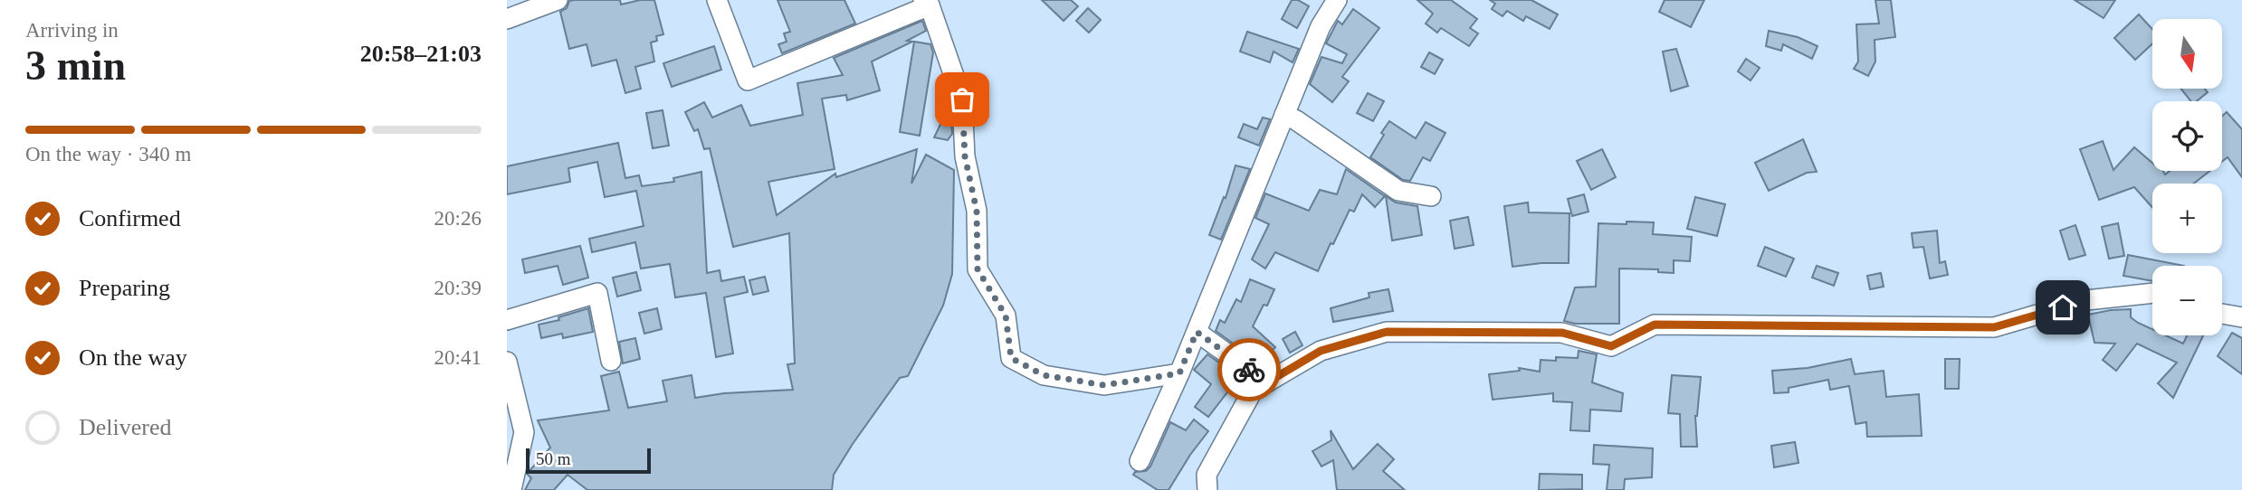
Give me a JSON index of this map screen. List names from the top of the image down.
{
  "scale_bar": "50 m",
  "north": "bottom",
  "page": {
    "heading": ["3 min", "Arriving in", "20:58–21:03"],
    "map_buttons": ["+", "−"],
    "bar": "On the way · 340 m",
    "list": [
      ["Confirmed", "20:26"],
      ["Preparing", "20:39"],
      ["On the way", "20:41"],
      "Delivered"
    ],
    "scale": "50 m"
  }
}
